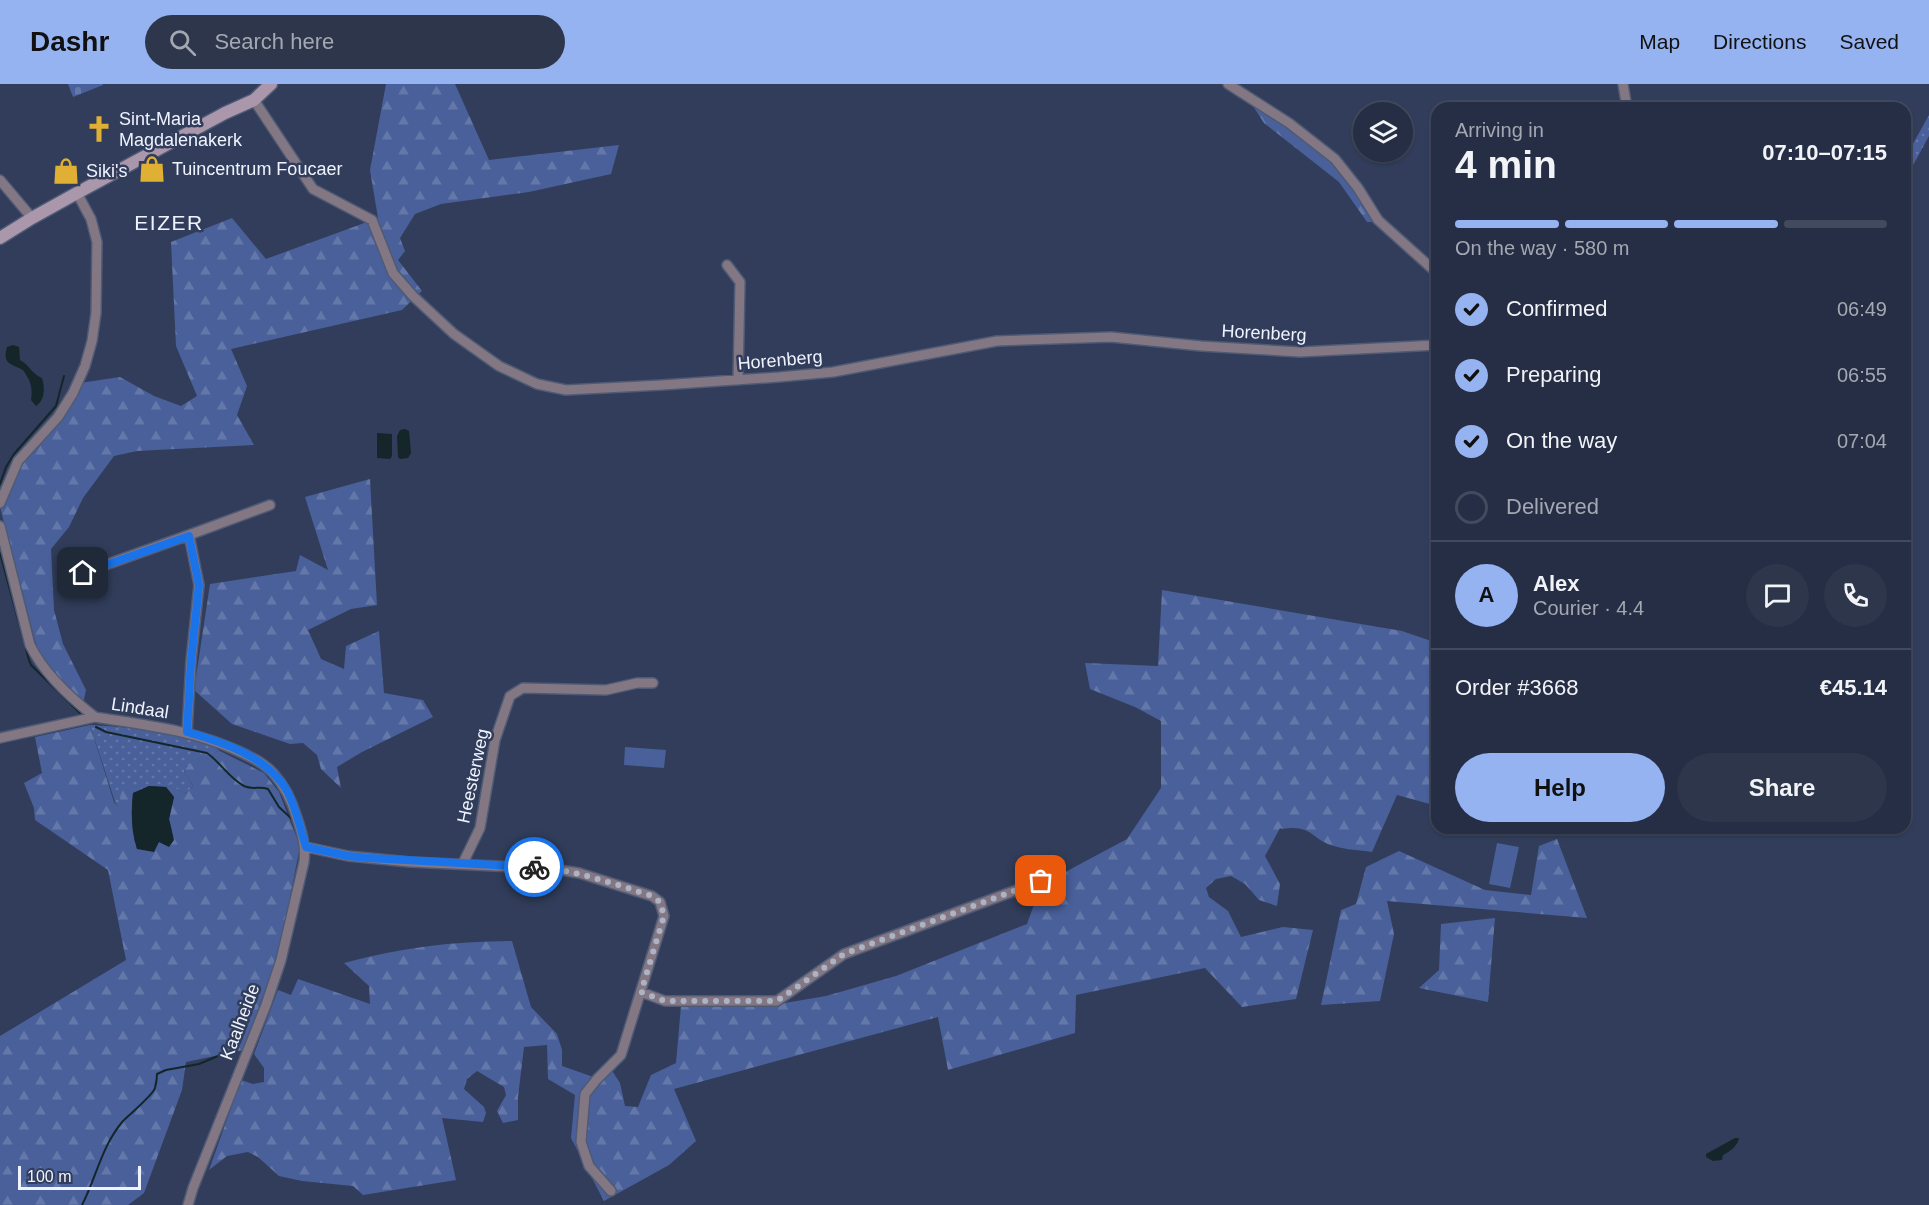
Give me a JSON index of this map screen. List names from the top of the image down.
{
  "streets": {
    "street": [
      "Horenberg",
      "Lindaal",
      "Heesterweg",
      "Kaalheide"
    ]
  },
  "crossings": [
    ["Lindaal", "Kaalheide"]
  ],
  "districts": ["EIZER"],
  "places": {
    "church": ["Sint-Maria Magdalenakerk"],
    "shop": ["Tuincentrum Foucaer", "Siki's"]
  },
  "scale_bar": "100 m",
  "page": {
    "header": "Dashr",
    "search": "Search here",
    "nav": ["Map", "Directions", "Saved"],
    "heading": ["4 min", "Arriving in", "07:10–07:15"],
    "panel": [
      "Alex",
      "Courier · 4.4",
      "Order #3668",
      "€45.14"
    ],
    "bar": "On the way · 580 m",
    "list": [
      ["Confirmed", "06:49"],
      ["Preparing", "06:55"],
      ["On the way", "07:04"],
      "Delivered"
    ],
    "round": "A",
    "buttons": ["Help", "Share"],
    "scale": "100 m"
  }
}
